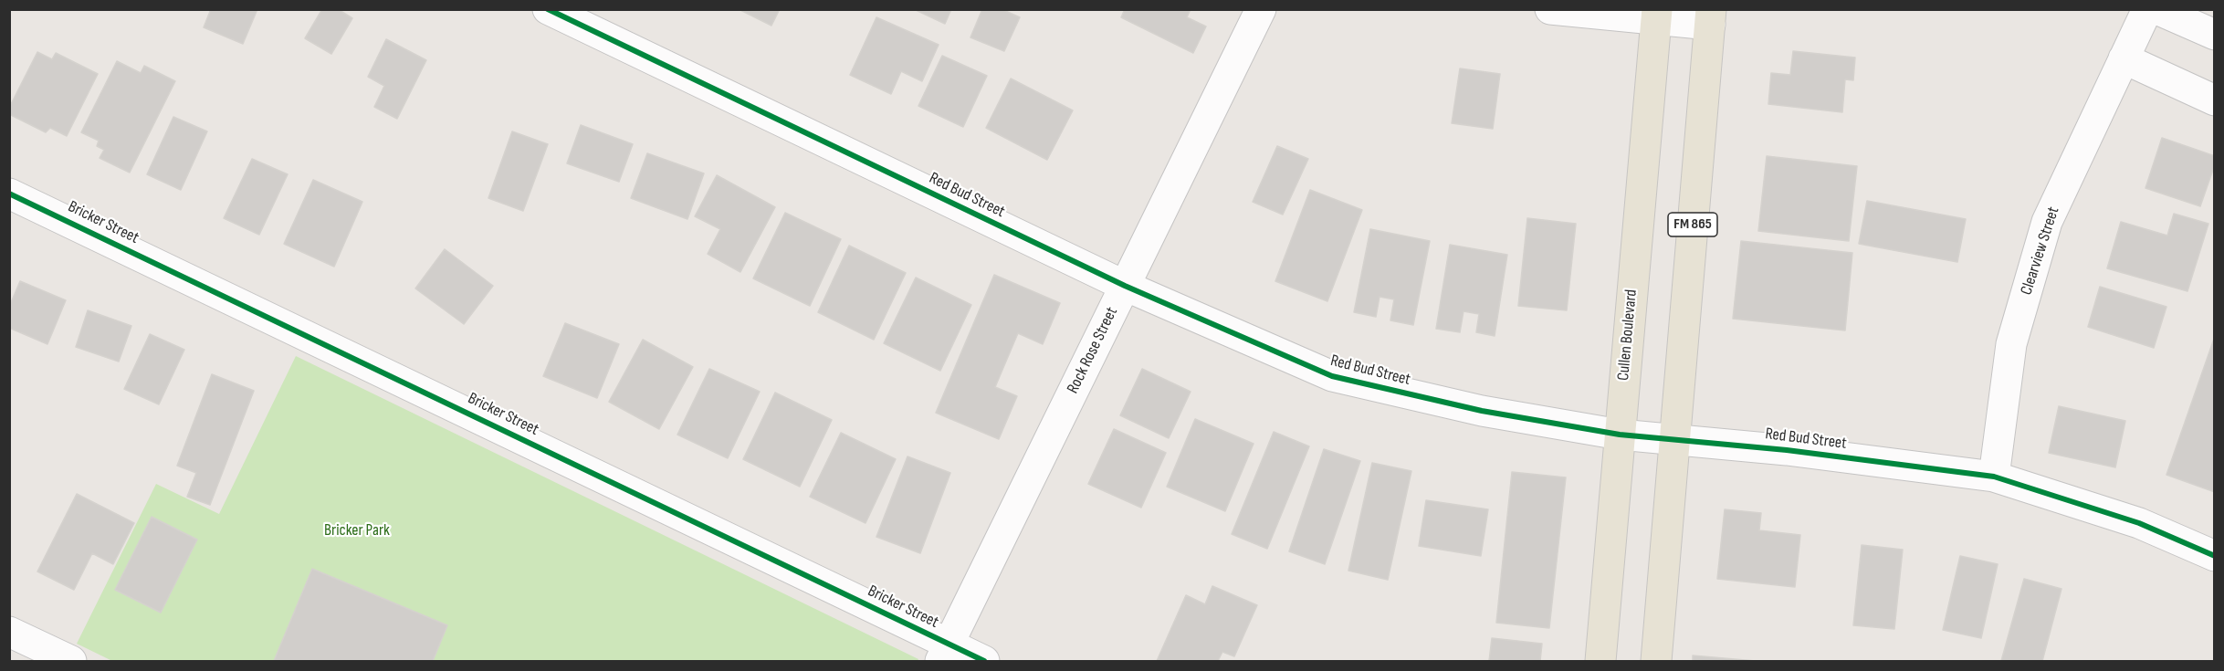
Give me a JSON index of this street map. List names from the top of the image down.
{
  "streets": {
    "main road": ["FM 865", "Cullen Boulevard"],
    "street": [
      "Red Bud Street",
      "Bricker Street",
      "Clearview Street",
      "Rock Rose Street"
    ]
  },
  "crossings": [
    ["Red Bud Street", "FM 865"],
    ["Red Bud Street", "Clearview Street"],
    ["Red Bud Street", "Cullen Boulevard"],
    ["Red Bud Street", "Rock Rose Street"],
    ["Bricker Street", "Rock Rose Street"]
  ],
  "parks": ["Bricker Park"]
}
